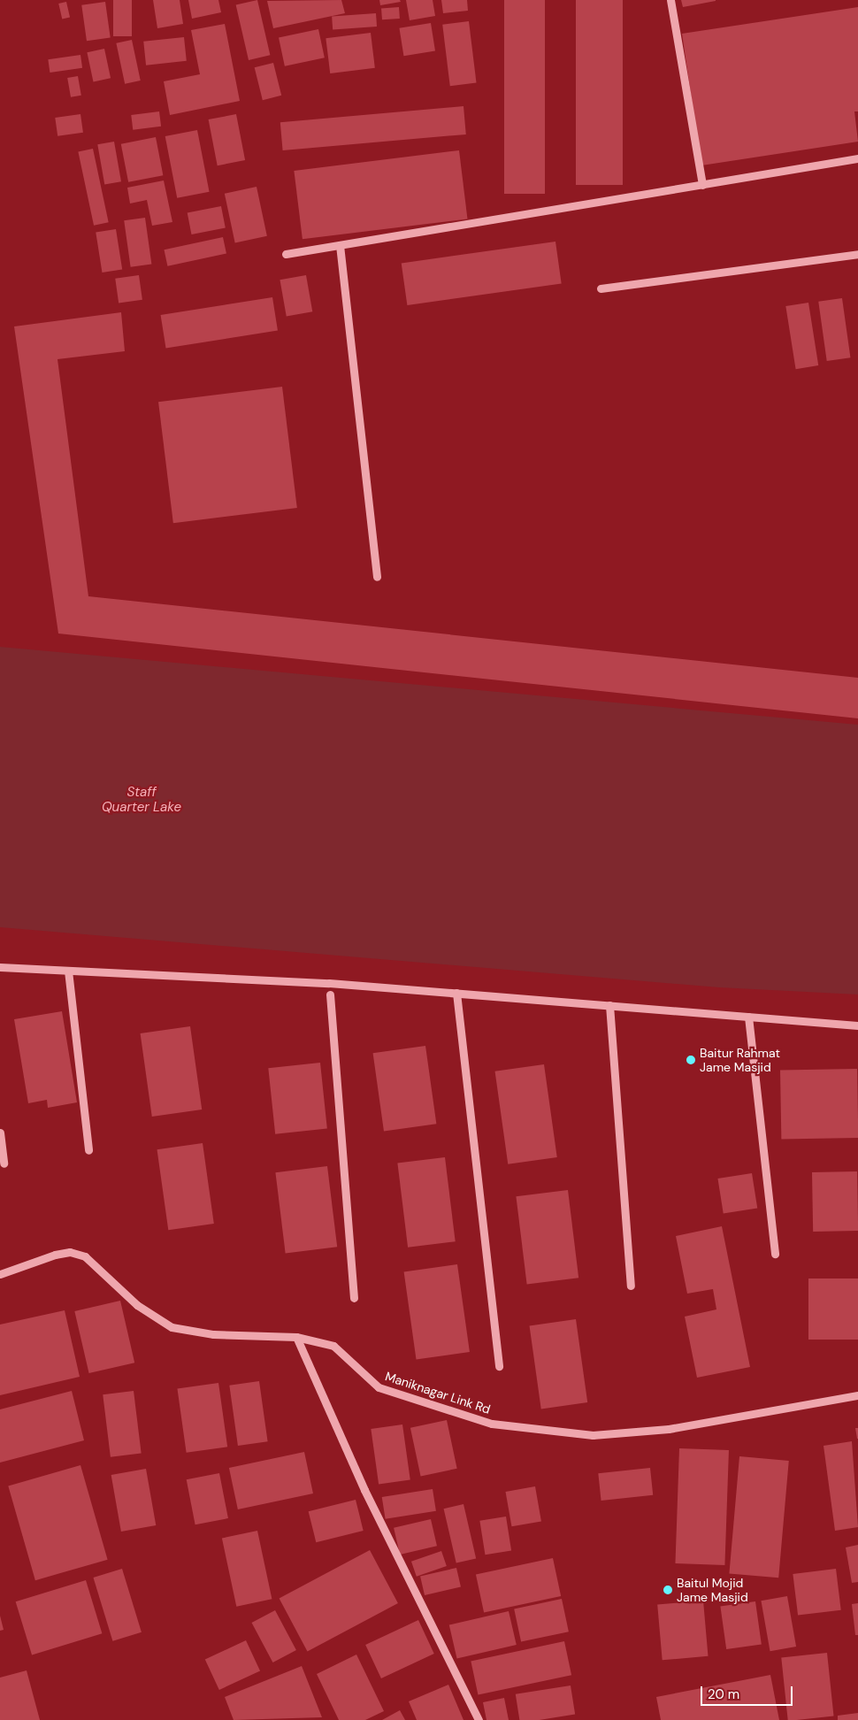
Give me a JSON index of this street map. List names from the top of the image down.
{
  "streets": {
    "street": ["Maniknagar Link Rd"]
  },
  "water": ["Staff Quarter Lake"],
  "places": ["Baitur Rahmat Jame Masjid", "Baitul Mojid Jame Masjid"],
  "scale_bar": "20 m"
}
